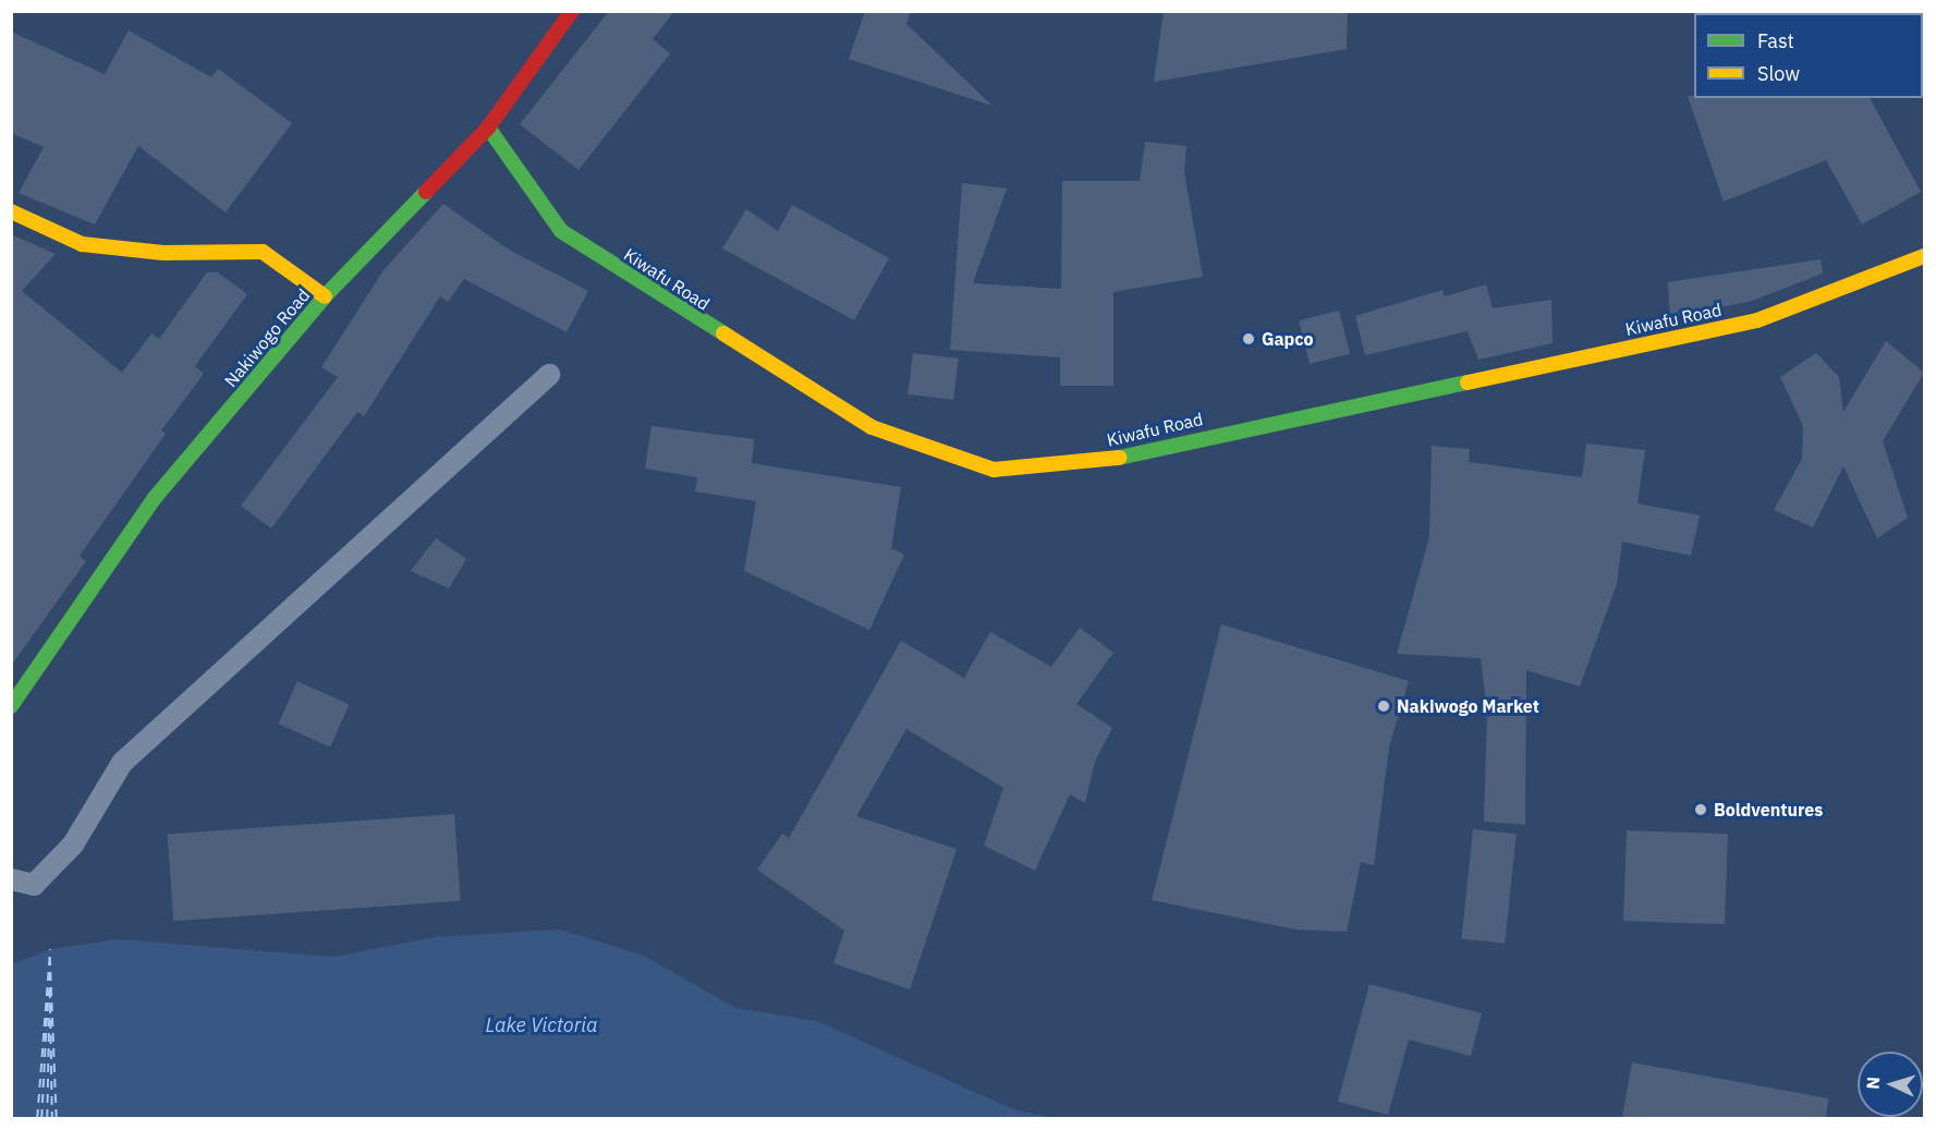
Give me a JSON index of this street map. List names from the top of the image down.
{
  "streets": {
    "street": ["Kiwafu Road", "Nakiwogo Road"]
  },
  "crossings": [
    ["Kiwafu Road", "Nakiwogo Road"]
  ],
  "water": ["Lake Victoria"],
  "places": ["Gapco", "Nakiwogo Market", "Boldventures"],
  "legend": ["Fast", "Slow"],
  "north": "left"
}
